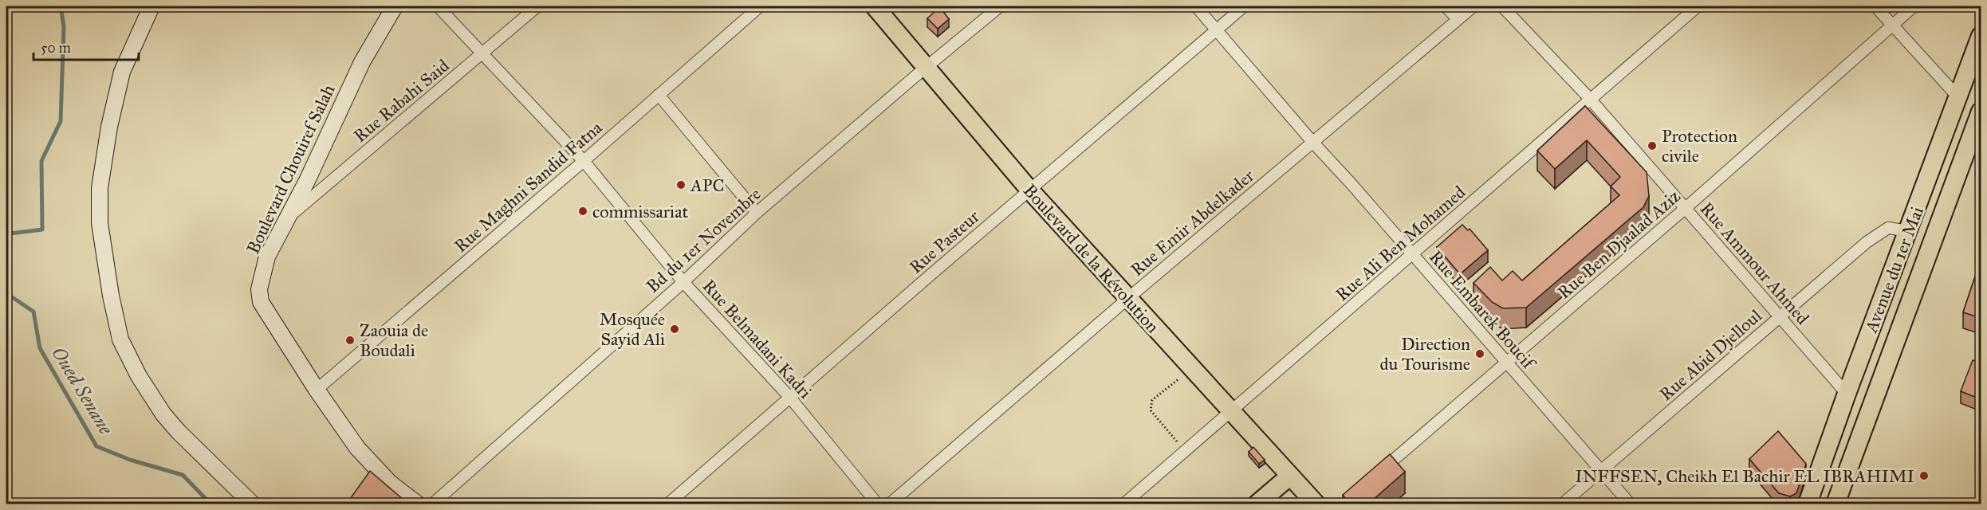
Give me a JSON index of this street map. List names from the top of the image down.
{
  "streets": {
    "main road": ["Boulevard Chouiref Salah", "Boulevard de la Révolution", "Avenue du 1er Mai"],
    "street": [
      "Rue Rabahi Said",
      "Rue Maghni Sandid Fatna",
      "Rue Emir Abdelkader",
      "Bd du 1er Novembre",
      "Rue Pasteur",
      "Rue Ali Ben Mohamed",
      "Rue Ben Djaalad Aziz",
      "Rue Ammour Ahmed",
      "Rue Embarek Boucif",
      "Rue Belmadani Kadri",
      "Rue Abid Djelloul"
    ]
  },
  "crossings": [
    ["Rue Rabahi Said", "Boulevard Chouiref Salah"],
    ["Rue Rabahi Said", "Rue Belmadani Kadri"],
    ["Boulevard Chouiref Salah", "Rue Maghni Sandid Fatna"],
    ["Rue Maghni Sandid Fatna", "Rue Belmadani Kadri"],
    ["Rue Emir Abdelkader", "Boulevard de la Révolution"],
    ["Rue Emir Abdelkader", "Rue Embarek Boucif"],
    ["Bd du 1er Novembre", "Boulevard de la Révolution"],
    ["Bd du 1er Novembre", "Rue Belmadani Kadri"],
    ["Rue Pasteur", "Boulevard de la Révolution"],
    ["Rue Pasteur", "Rue Embarek Boucif"],
    ["Rue Pasteur", "Rue Belmadani Kadri"],
    ["Rue Ali Ben Mohamed", "Boulevard de la Révolution"],
    ["Rue Ali Ben Mohamed", "Rue Ammour Ahmed"],
    ["Rue Ali Ben Mohamed", "Rue Embarek Boucif"],
    ["Rue Ben Djaalad Aziz", "Rue Ammour Ahmed"],
    ["Rue Ben Djaalad Aziz", "Rue Embarek Boucif"],
    ["Rue Ammour Ahmed", "Avenue du 1er Mai"],
    ["Rue Ammour Ahmed", "Rue Abid Djelloul"],
    ["Avenue du 1er Mai", "Rue Abid Djelloul"],
    ["Rue Embarek Boucif", "Rue Abid Djelloul"]
  ],
  "water": ["Oued Senane"],
  "places": [
    "Protection civile",
    "APC",
    "commissariat",
    "Mosquée Sayid Ali",
    "Zaouia de Boudali",
    "Direction du Tourisme",
    "INFFSEN, Cheikh El Bachir EL IBRAHIMI"
  ],
  "scale_bar": "50 m"
}
